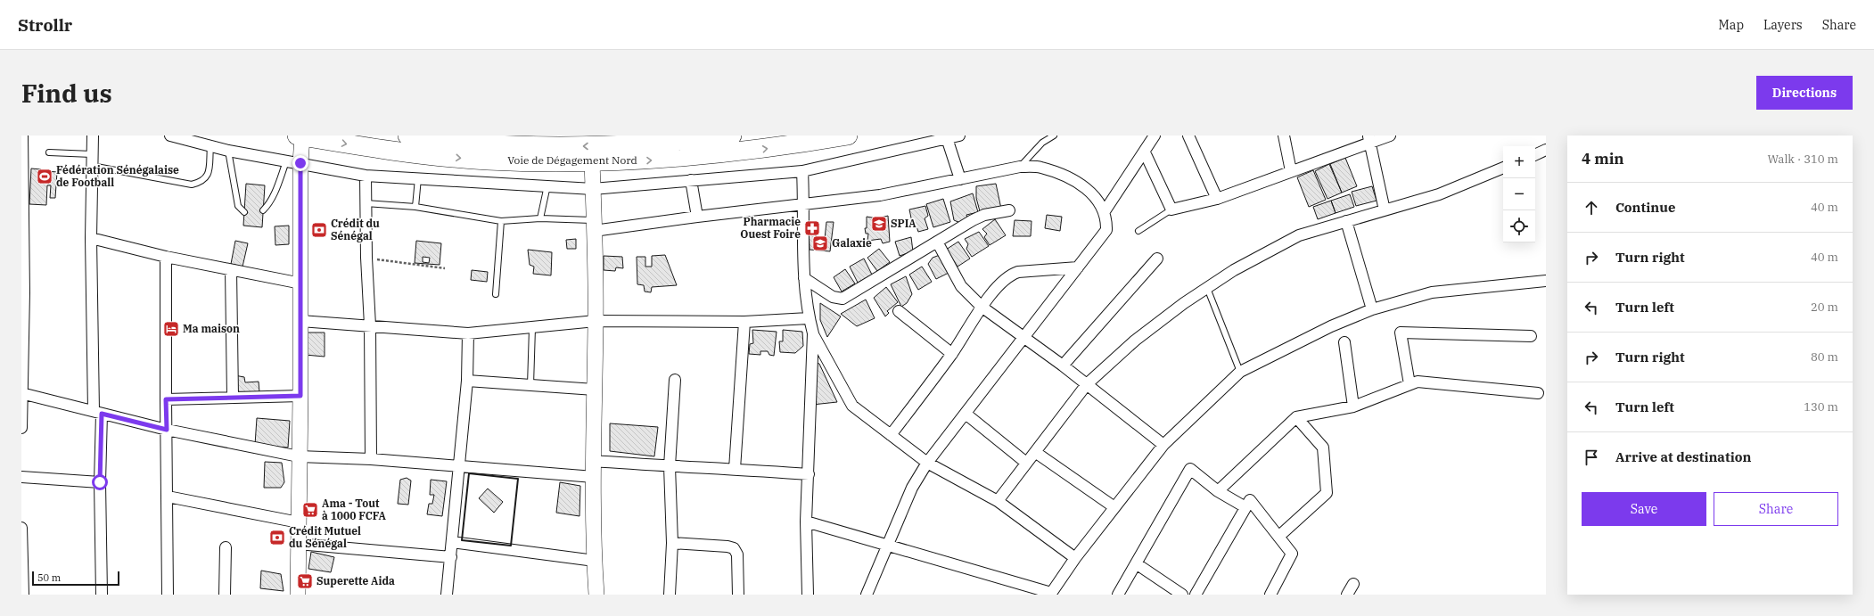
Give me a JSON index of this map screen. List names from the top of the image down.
{
  "streets": {
    "highway": ["Voie de Dégagement Nord"]
  },
  "places": {
    "sports": ["Fédération Sénégalaise de Football"],
    "school or university": ["SPIA", "Galaxie"],
    "pharmacy": ["Pharmacie Ouest Foire"],
    "bank": ["Crédit du Sénégal", "Crédit Mutuel du Sénégal"],
    "hotel": ["Ma maison"],
    "supermarket": ["Ama - Tout à 1000 FCFA", "Superette Aida"]
  },
  "scale_bar": "50 m",
  "page": {
    "header": "Strollr",
    "nav": ["Map", "Layers", "Share"],
    "buttons": [
      "Directions",
      ["Save", "Share"]
    ],
    "title": "Find us",
    "heading": ["4 min", "Walk · 310 m"],
    "map_buttons": ["+", "−"],
    "list": [
      ["Continue", "40 m"],
      ["Turn right", "40 m"],
      ["Turn left", "20 m"],
      ["Turn right", "80 m"],
      ["Turn left", "130 m"],
      "Arrive at destination"
    ],
    "scale": "50 m"
  }
}
